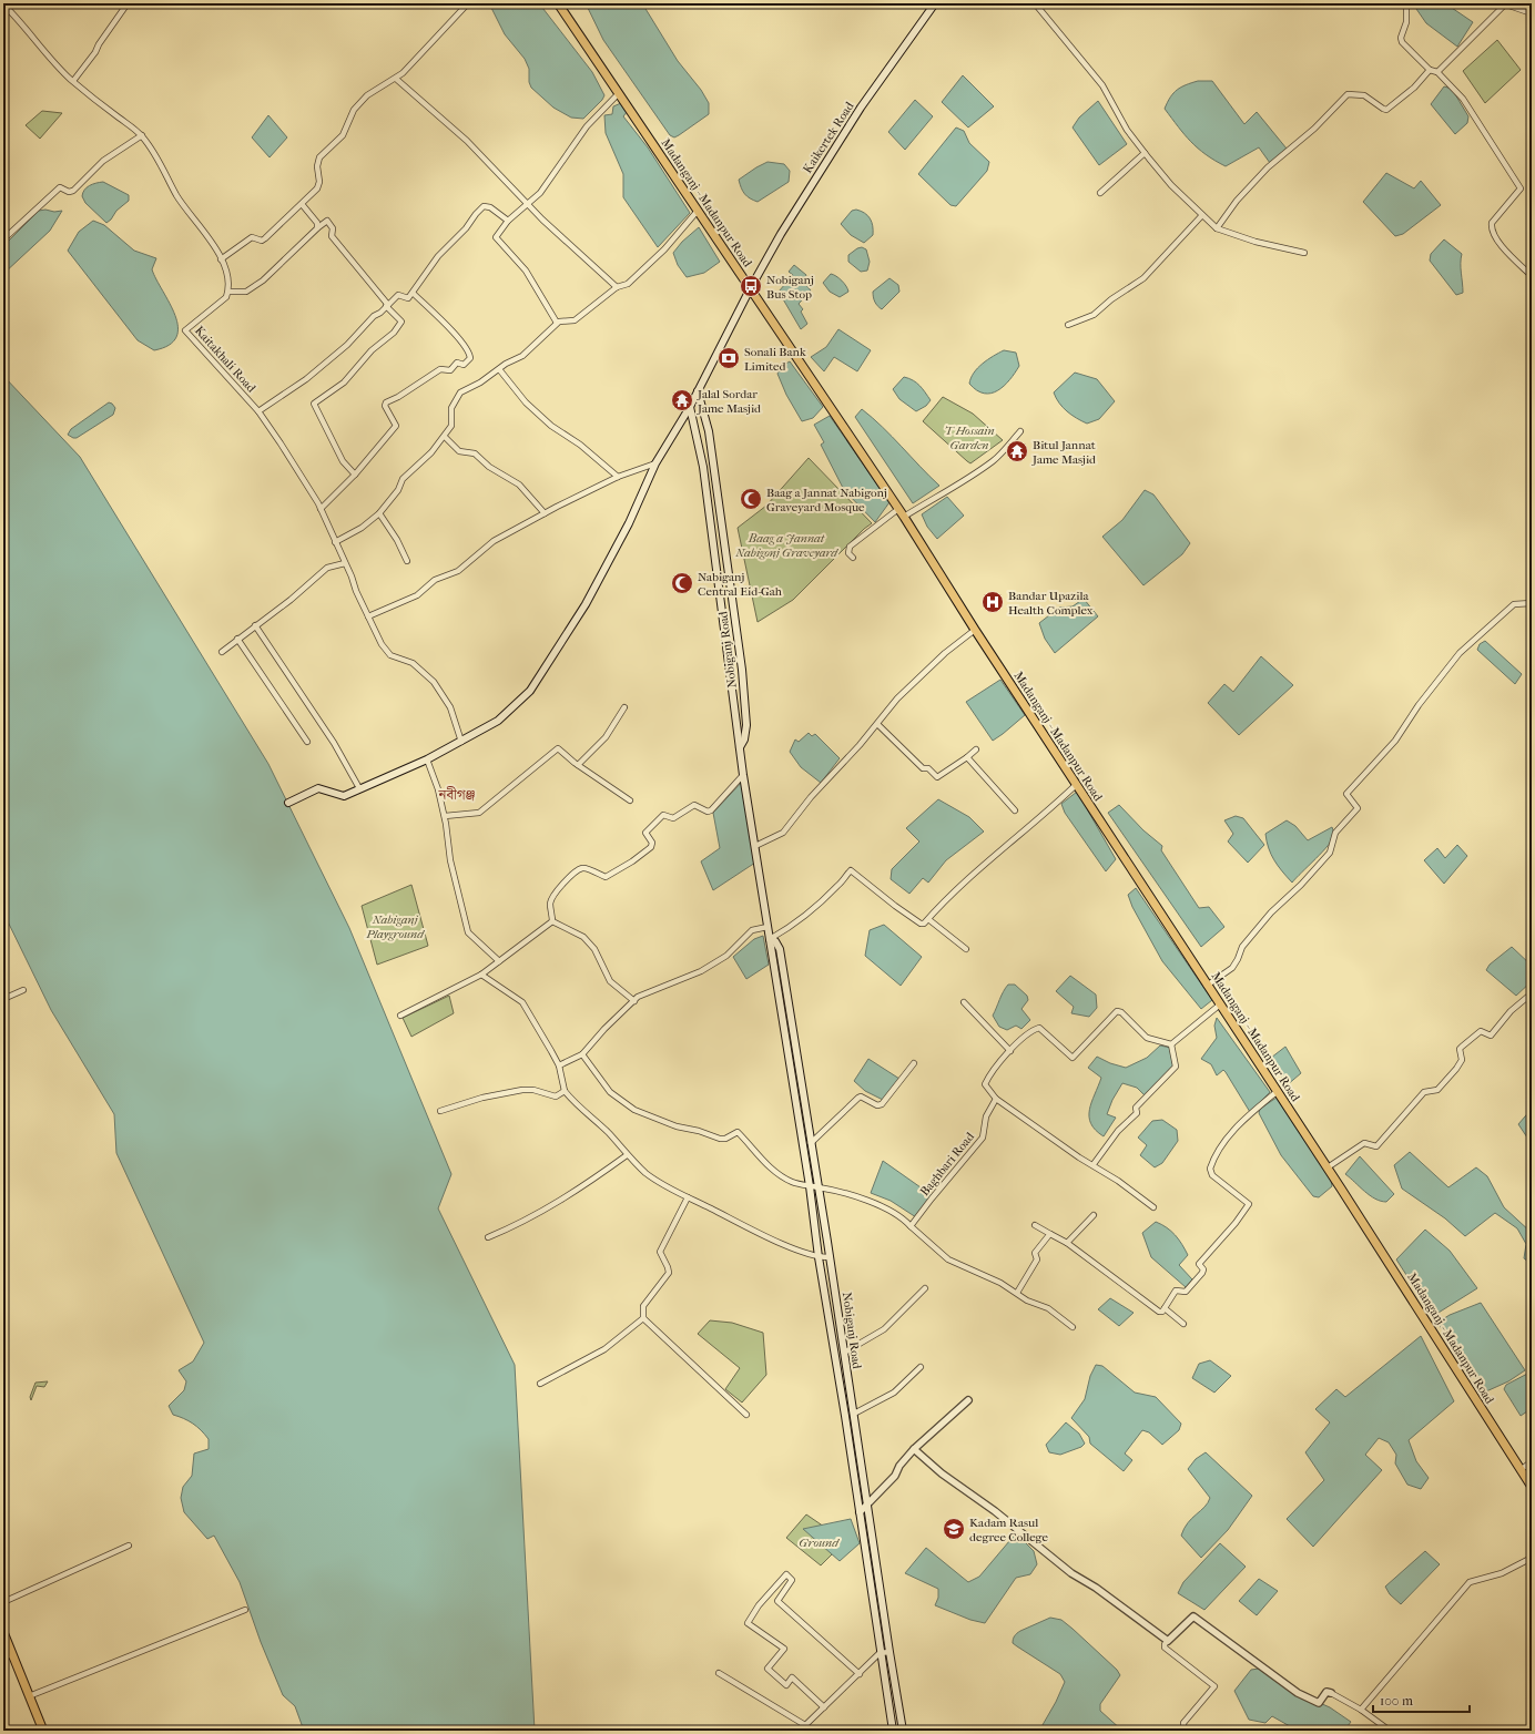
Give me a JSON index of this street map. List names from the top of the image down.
{
  "streets": {
    "main road": ["Kaikertek Road", "Madanganj - Madanpur Road", "Nobiganj Road"],
    "street": ["Kaitakhali Road", "Baghbari Road"]
  },
  "crossings": [
    ["Kaikertek Road", "Madanganj - Madanpur Road"],
    ["Kaikertek Road", "Kaitakhali Road"],
    ["Kaikertek Road", "Nobiganj Road"]
  ],
  "districts": ["নবীগঞ্জ"],
  "parks": [
    "T Hossain Garden",
    "Baag a Jannat Nabigonj Graveyard",
    "Nabiganj Playground",
    "Ground"
  ],
  "places": {
    "bus stop": ["Nobiganj Bus Stop"],
    "bank": ["Sonali Bank Limited"],
    "temple": ["Jalal Sordar Jame Masjid", "Bitul Jannat Jame Masjid"],
    "mosque": ["Baag a Jannat Nabigonj Graveyard Mosque", "Nabiganj Central Eid-Gah"],
    "hospital": ["Bandar Upazila Health Complex"],
    "school or university": ["Kadam Rasul degree College"]
  },
  "scale_bar": "100 m"
}
